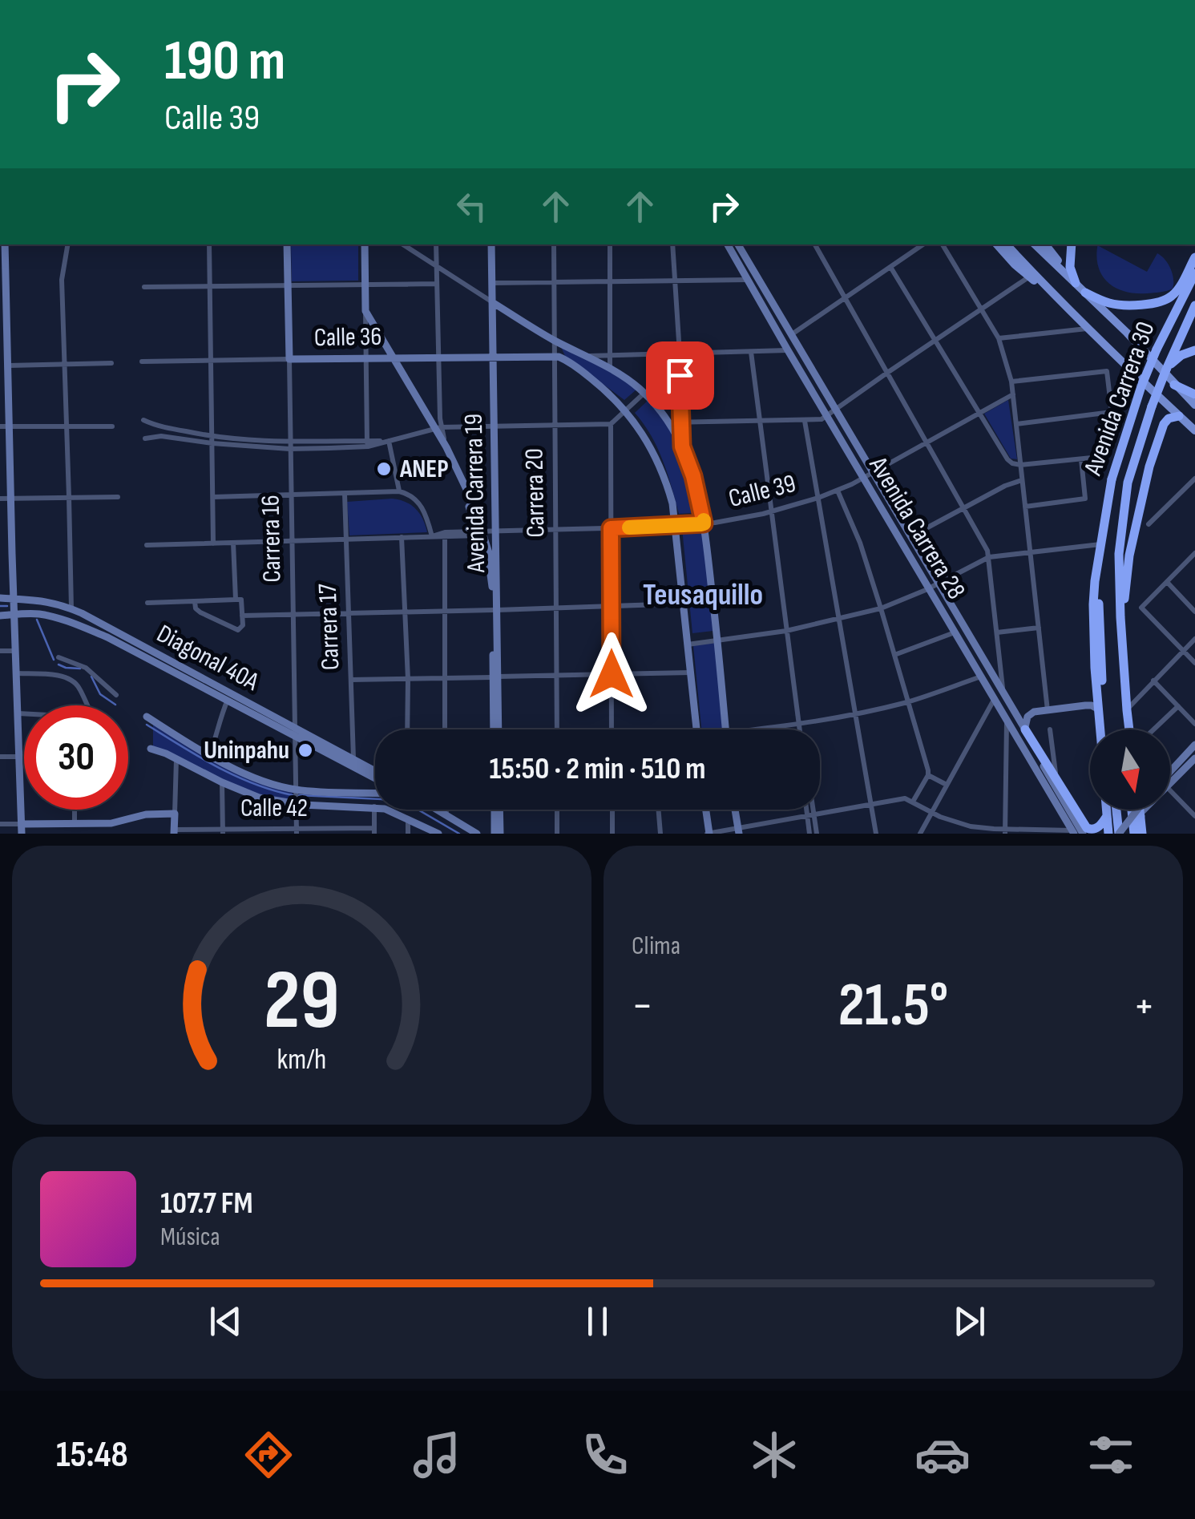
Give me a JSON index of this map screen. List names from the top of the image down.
{
  "streets": {
    "highway": ["Avenida Carrera 30"],
    "main road": [
      "Calle 36",
      "Avenida Carrera 19",
      "Avenida Carrera 28",
      "Carrera 16",
      "Diagonal 40A"
    ],
    "street": [
      "Calle 39",
      "Carrera 20",
      "Carrera 17",
      "Calle 42"
    ]
  },
  "crossings": [
    ["Calle 36", "Avenida Carrera 19"],
    ["Calle 36", "Carrera 20"],
    ["Calle 36", "Carrera 16"],
    ["Calle 39", "Avenida Carrera 19"],
    ["Calle 39", "Carrera 20"],
    ["Calle 39", "Avenida Carrera 28"],
    ["Calle 39", "Carrera 16"],
    ["Calle 39", "Carrera 17"],
    ["Carrera 16", "Diagonal 40A"],
    ["Carrera 16", "Calle 42"],
    ["Carrera 17", "Diagonal 40A"]
  ],
  "districts": ["Teusaquillo"],
  "places": ["ANEP", "Uninpahu"],
  "north": "bottom",
  "page": {
    "turn": ["190 m", "Calle 39"],
    "limit": "30",
    "trip": "15:50 · 2 min · 510 m",
    "tile": "Clima",
    "heat": ["−", "21.5°", "+"],
    "song": ["107.7 FM", "Música"],
    "tabs": "15:48",
    "gauge": ["29", "km/h"]
  }
}
